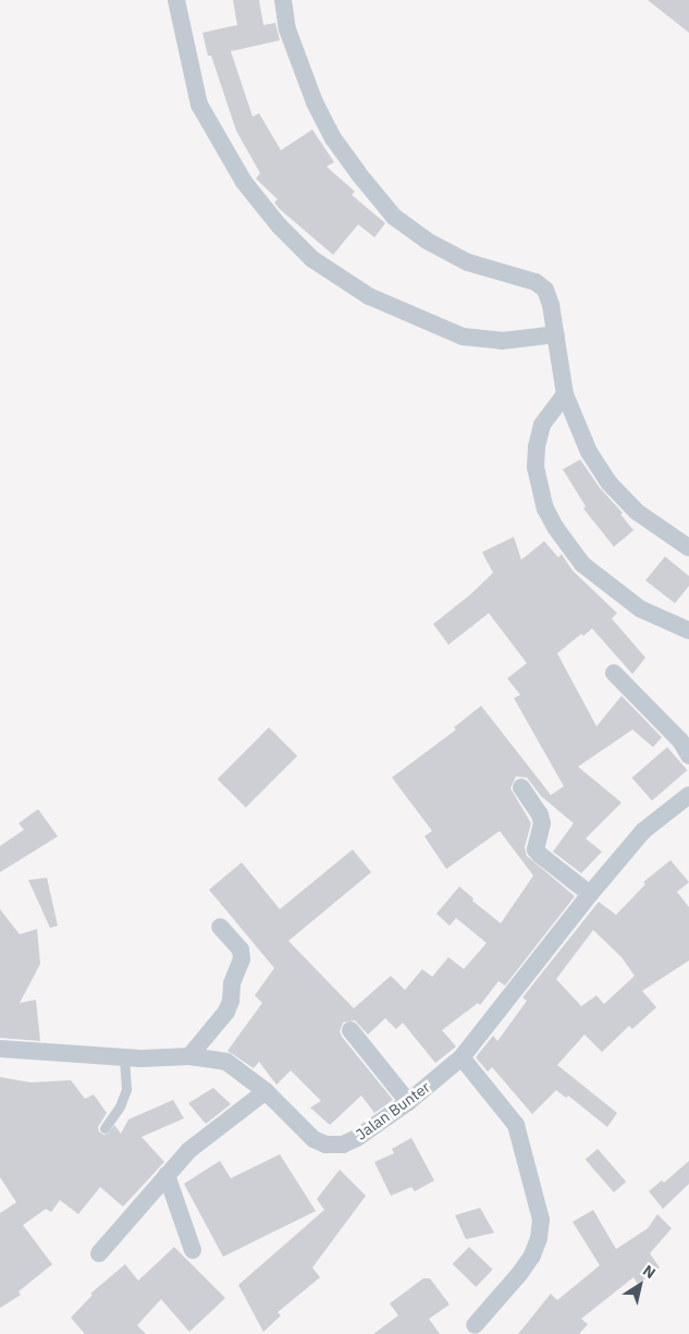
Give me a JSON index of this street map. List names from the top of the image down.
{
  "streets": {
    "street": ["Jalan Bunter"]
  },
  "north": "top right"
}
